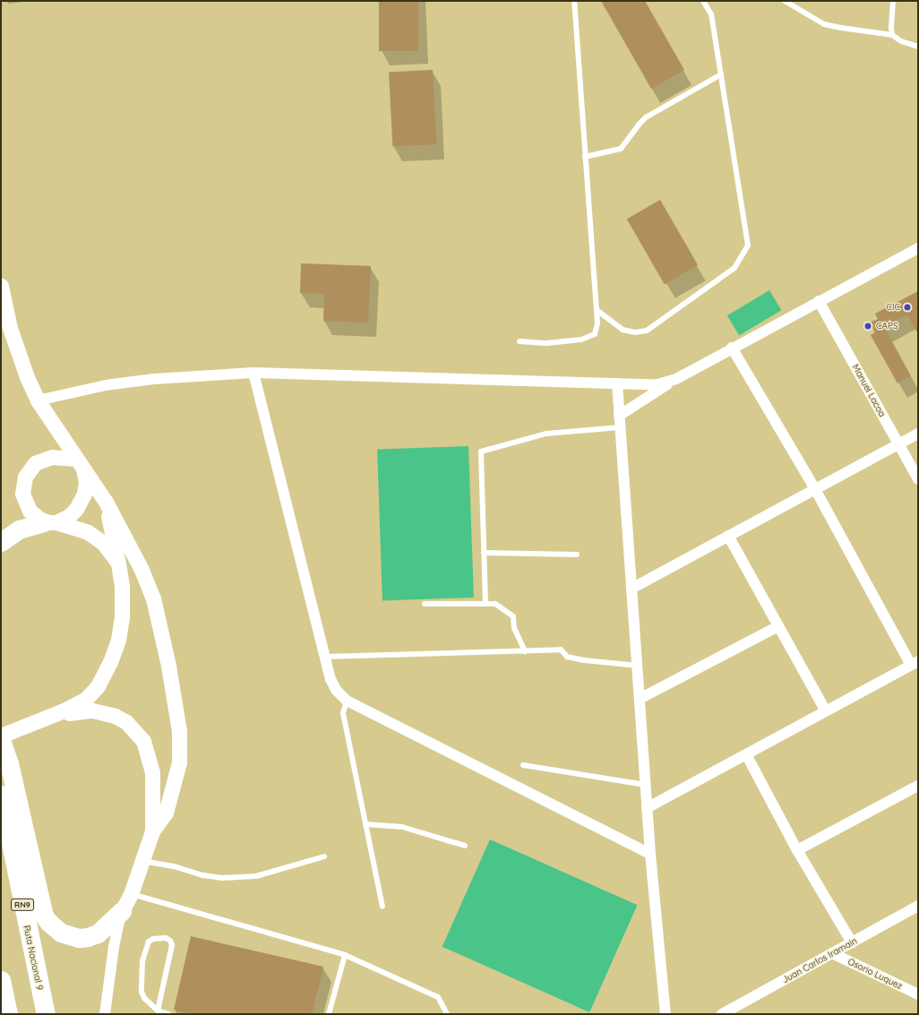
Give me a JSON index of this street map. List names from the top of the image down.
{
  "streets": {
    "highway": ["RN9", "Ruta Nacional 9"],
    "street": ["Manuel Lacoa", "Juan Carlos Iramain", "Osorio Luquez"]
  },
  "crossings": [
    ["Juan Carlos Iramain", "Osorio Luquez"]
  ],
  "places": ["CIC", "CAPS"]
}
